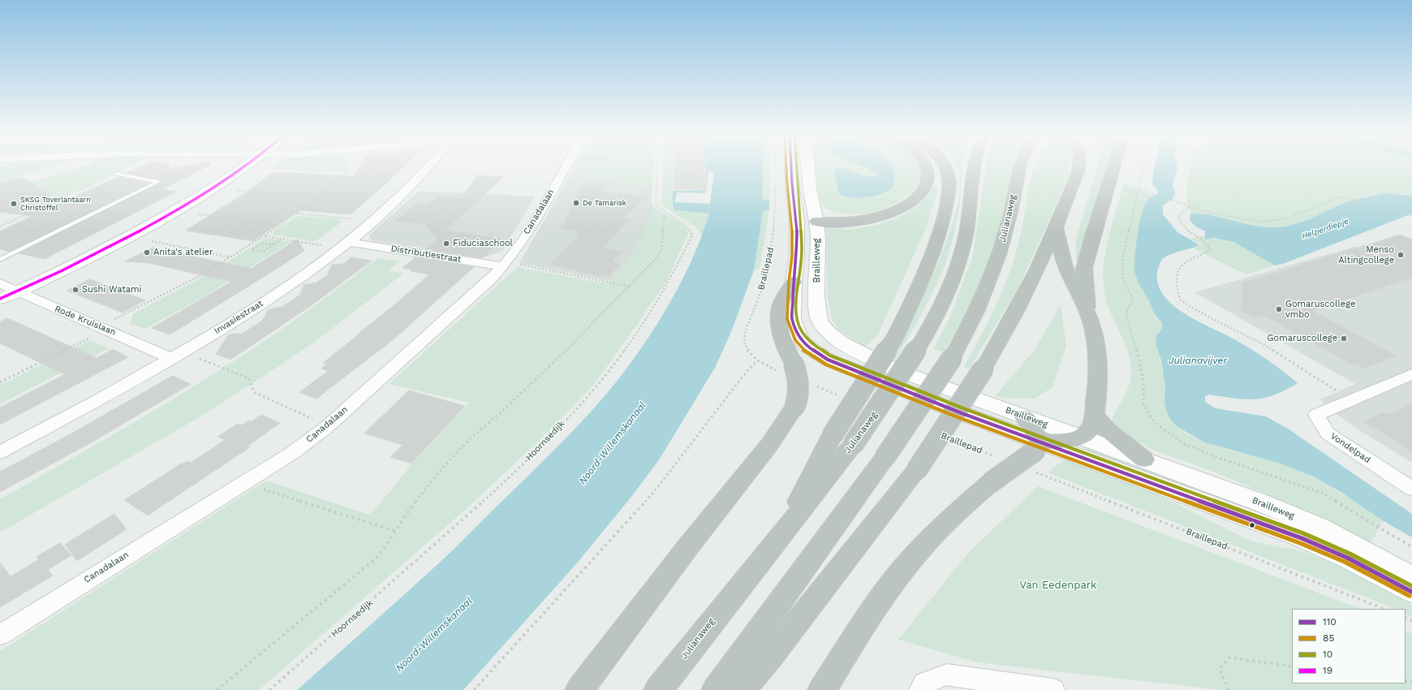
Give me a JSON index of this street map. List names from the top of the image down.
{
  "streets": {
    "highway": ["Julianaweg"],
    "main road": ["Brailleweg"],
    "street": [
      "Canadalaan",
      "Distributiestraat",
      "Invasiestraat",
      "Rode Kruislaan",
      "Vondelpad"
    ],
    "path": ["Braillepad", "Hoornsedijk"]
  },
  "crossings": [
    ["Canadalaan", "Distributiestraat"],
    ["Distributiestraat", "Invasiestraat"],
    ["Brailleweg", "Braillepad"],
    ["Invasiestraat", "Rode Kruislaan"]
  ],
  "water": ["Helperdiepje", "Julianavijver", "Noord-Willemskanaal"],
  "parks": ["Van Eedenpark"],
  "places": [
    "De Tamarisk",
    "SKSG Toverlantaarn Christoffel",
    "Fiduciaschool",
    "Anita's atelier",
    "Menso Altingcollege",
    "Sushi Watami",
    "Gomaruscollege vmbo",
    "Gomaruscollege"
  ],
  "lines": [
    "transit line 110",
    "transit line 85",
    "transit line 10",
    "transit line 19"
  ],
  "legend": [
    "110",
    "85",
    "10",
    "19"
  ]
}
